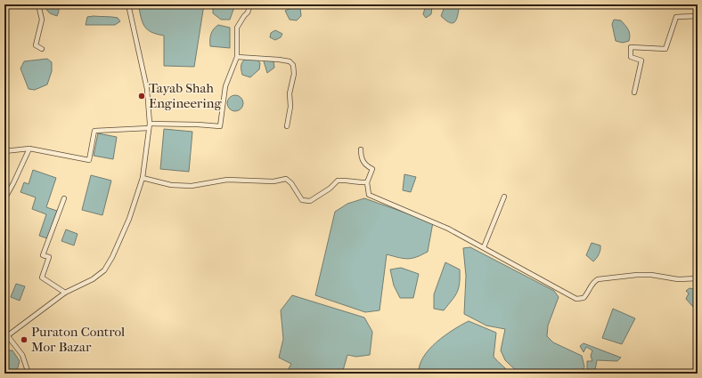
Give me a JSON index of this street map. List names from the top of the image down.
{
  "places": ["Tayab Shah Engineering", "Puraton Control Mor Bazar"]
}
